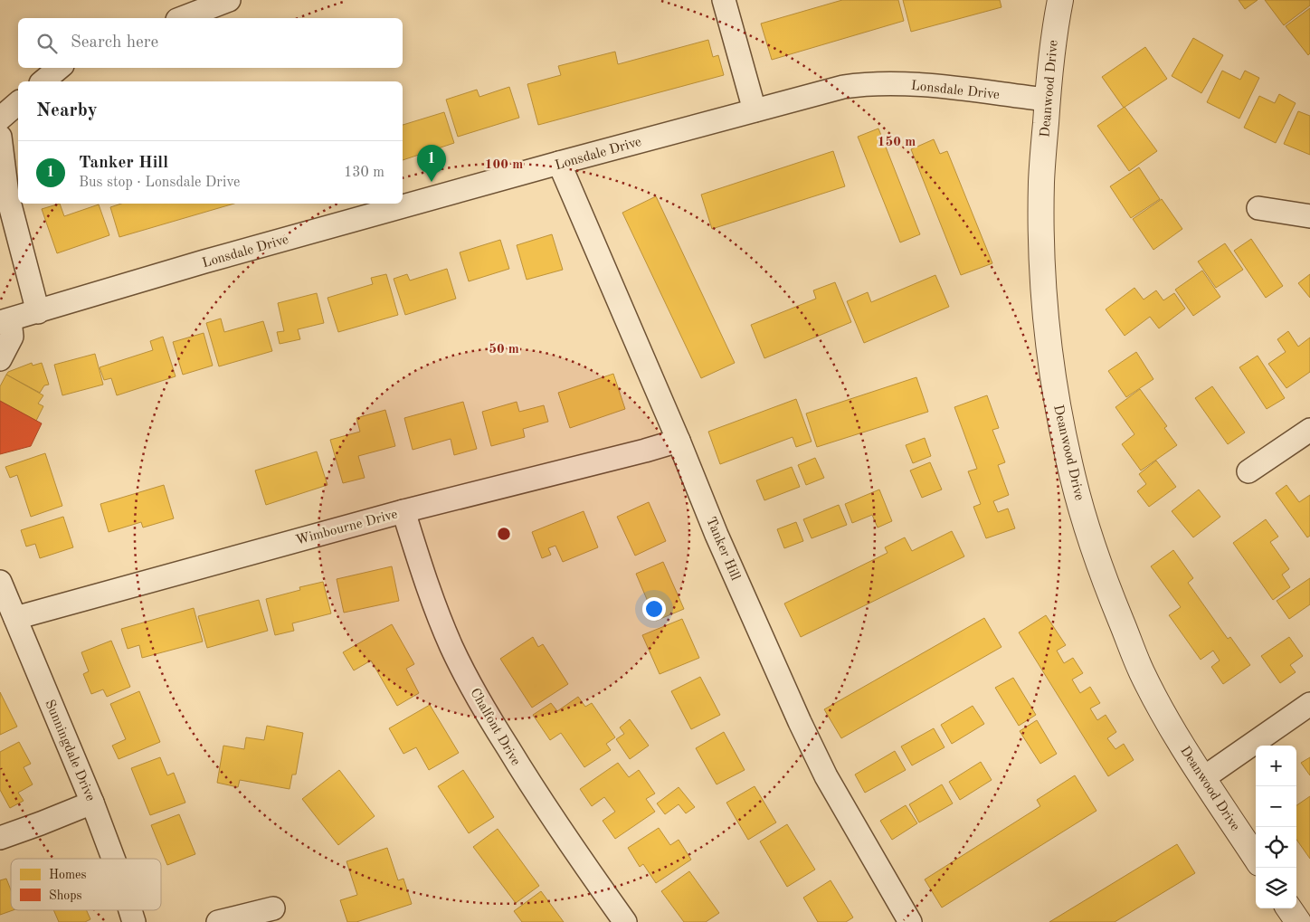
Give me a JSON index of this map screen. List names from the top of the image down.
{
  "streets": {
    "street": [
      "Deanwood Drive",
      "Lonsdale Drive",
      "Wimbourne Drive",
      "Tanker Hill",
      "Chalfont Drive",
      "Sunningdale Drive"
    ]
  },
  "crossings": [
    ["Deanwood Drive", "Lonsdale Drive"],
    ["Lonsdale Drive", "Tanker Hill"],
    ["Wimbourne Drive", "Tanker Hill"],
    ["Wimbourne Drive", "Chalfont Drive"],
    ["Wimbourne Drive", "Sunningdale Drive"]
  ],
  "legend": ["Homes", "Shops"],
  "page": {
    "search": "Search here",
    "heading": "Nearby",
    "list": [
      {
        "mark": "1",
        "name": "Tanker Hill",
        "note": "Bus stop · Lonsdale Drive",
        "value": "130 m"
      }
    ],
    "pins": "1",
    "map_buttons": ["+", "−"]
  },
  "rings": ["150 m", "100 m", "50 m"]
}
